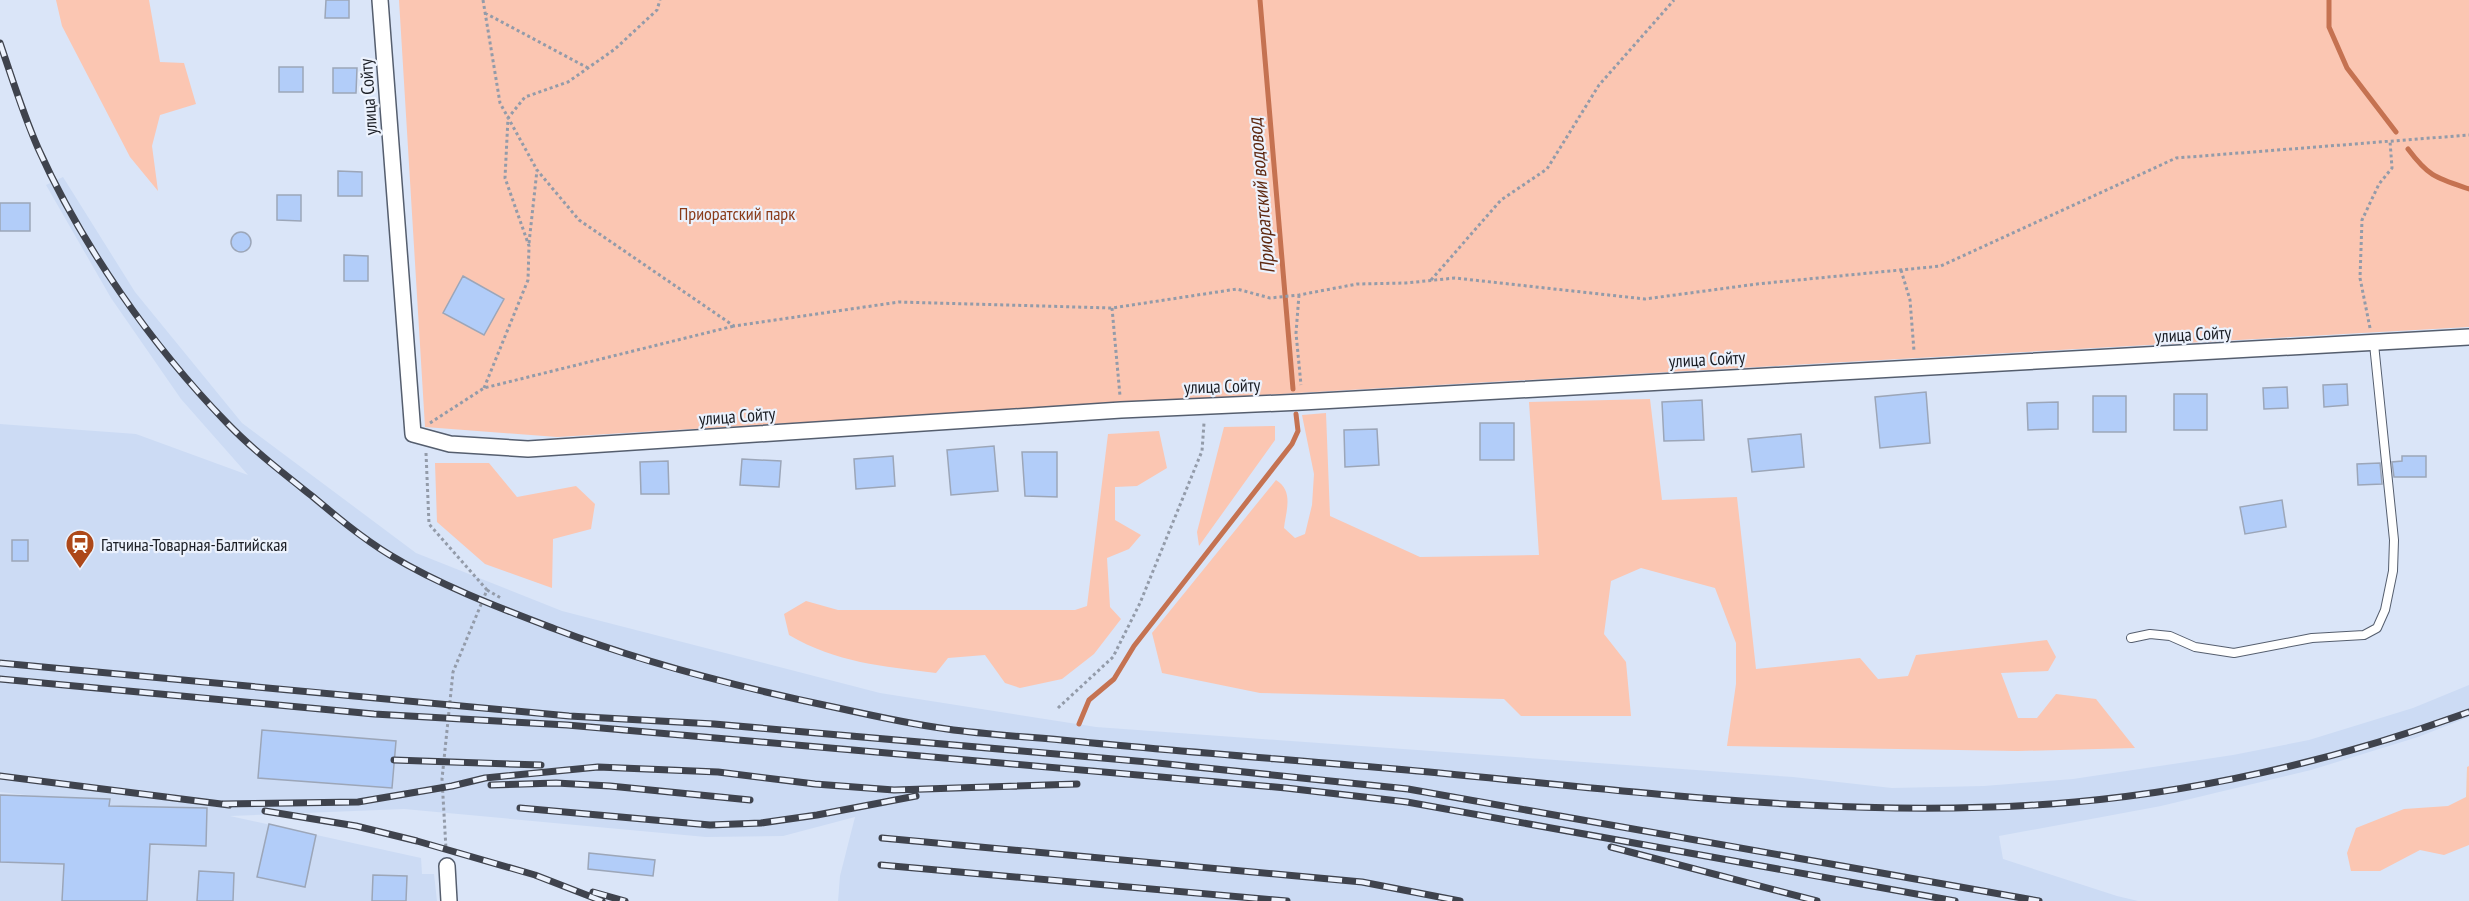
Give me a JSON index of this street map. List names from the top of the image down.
{
  "streets": {
    "street": ["улица Сойту"]
  },
  "water": ["Приоратский водовод"],
  "parks": ["Приоратский парк"],
  "places": {
    "station": ["Гатчина-Товарная-Балтийская"]
  }
}
